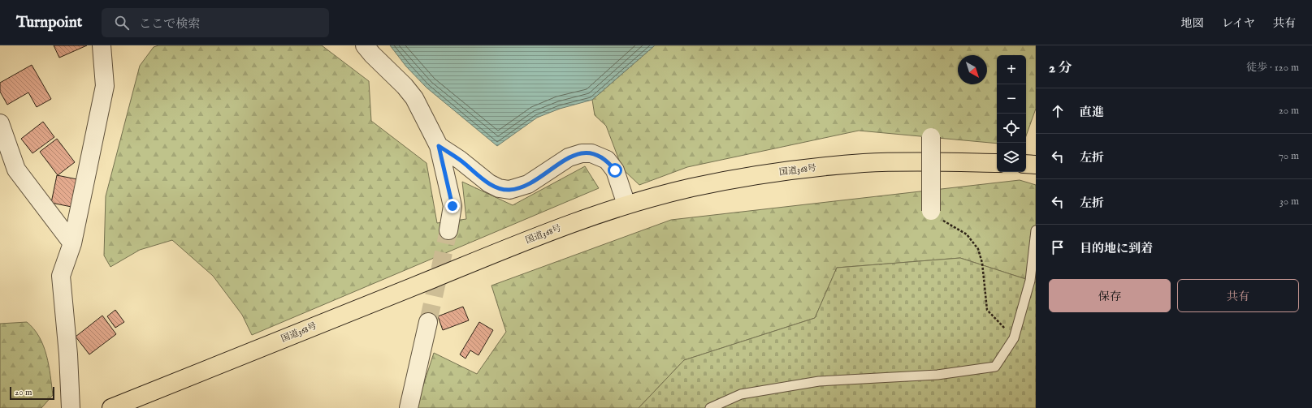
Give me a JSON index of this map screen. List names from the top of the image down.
{
  "streets": {
    "highway": ["国道368号"]
  },
  "scale_bar": "20 m",
  "north": "bottom right",
  "page": {
    "header": "Turnpoint",
    "search": "ここで検索",
    "nav": ["地図", "レイヤ", "共有"],
    "heading": ["2 分", "徒歩 · 120 m"],
    "map_buttons": ["+", "−"],
    "list": [
      ["直進", "20 m"],
      ["左折", "70 m"],
      ["左折", "30 m"],
      "目的地に到着"
    ],
    "buttons": ["保存", "共有"],
    "scale": "20 m"
  }
}
